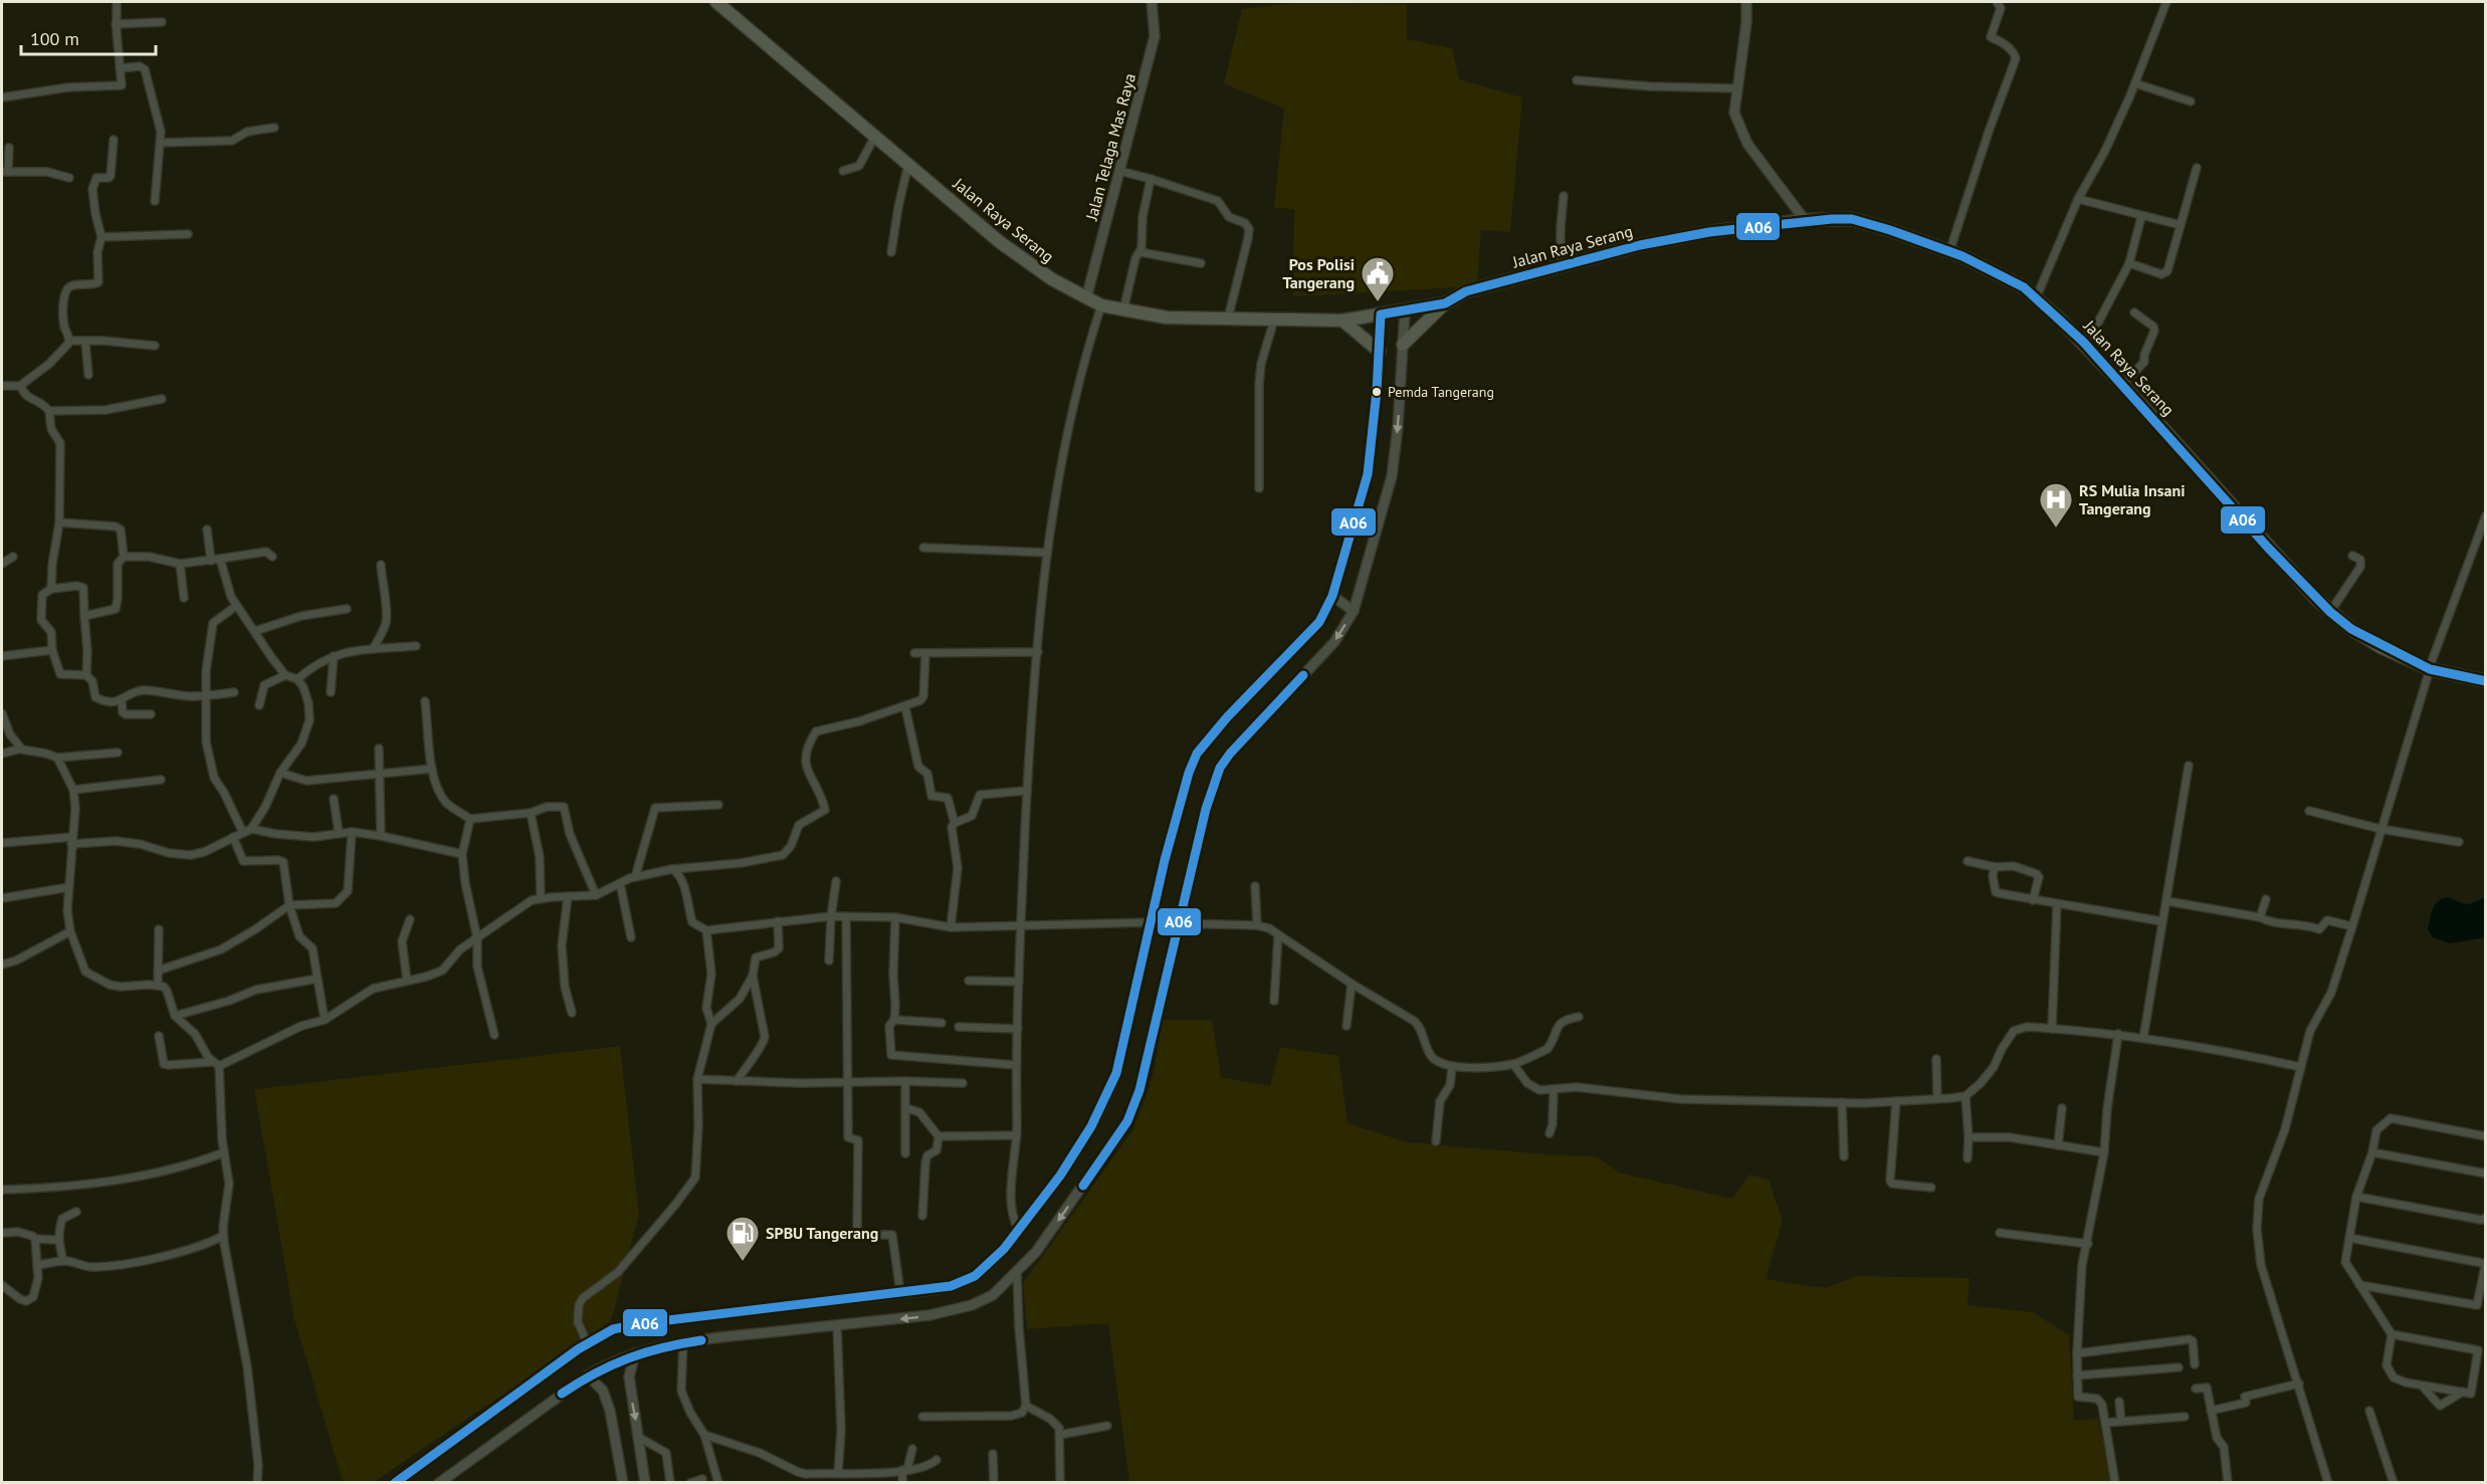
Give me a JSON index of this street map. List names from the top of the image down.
{
  "streets": {
    "highway": ["Jalan Raya Serang"],
    "main road": ["Jalan Telaga Mas Raya"]
  },
  "crossings": [
    ["Jalan Telaga Mas Raya", "Jalan Raya Serang"]
  ],
  "places": {
    "public building": ["Pos Polisi Tangerang"],
    "other": ["Pemda Tangerang"],
    "hospital": ["RS Mulia Insani Tangerang"],
    "fuel station": ["SPBU Tangerang"]
  },
  "lines": ["transit line A06"],
  "scale_bar": "100 m"
}
